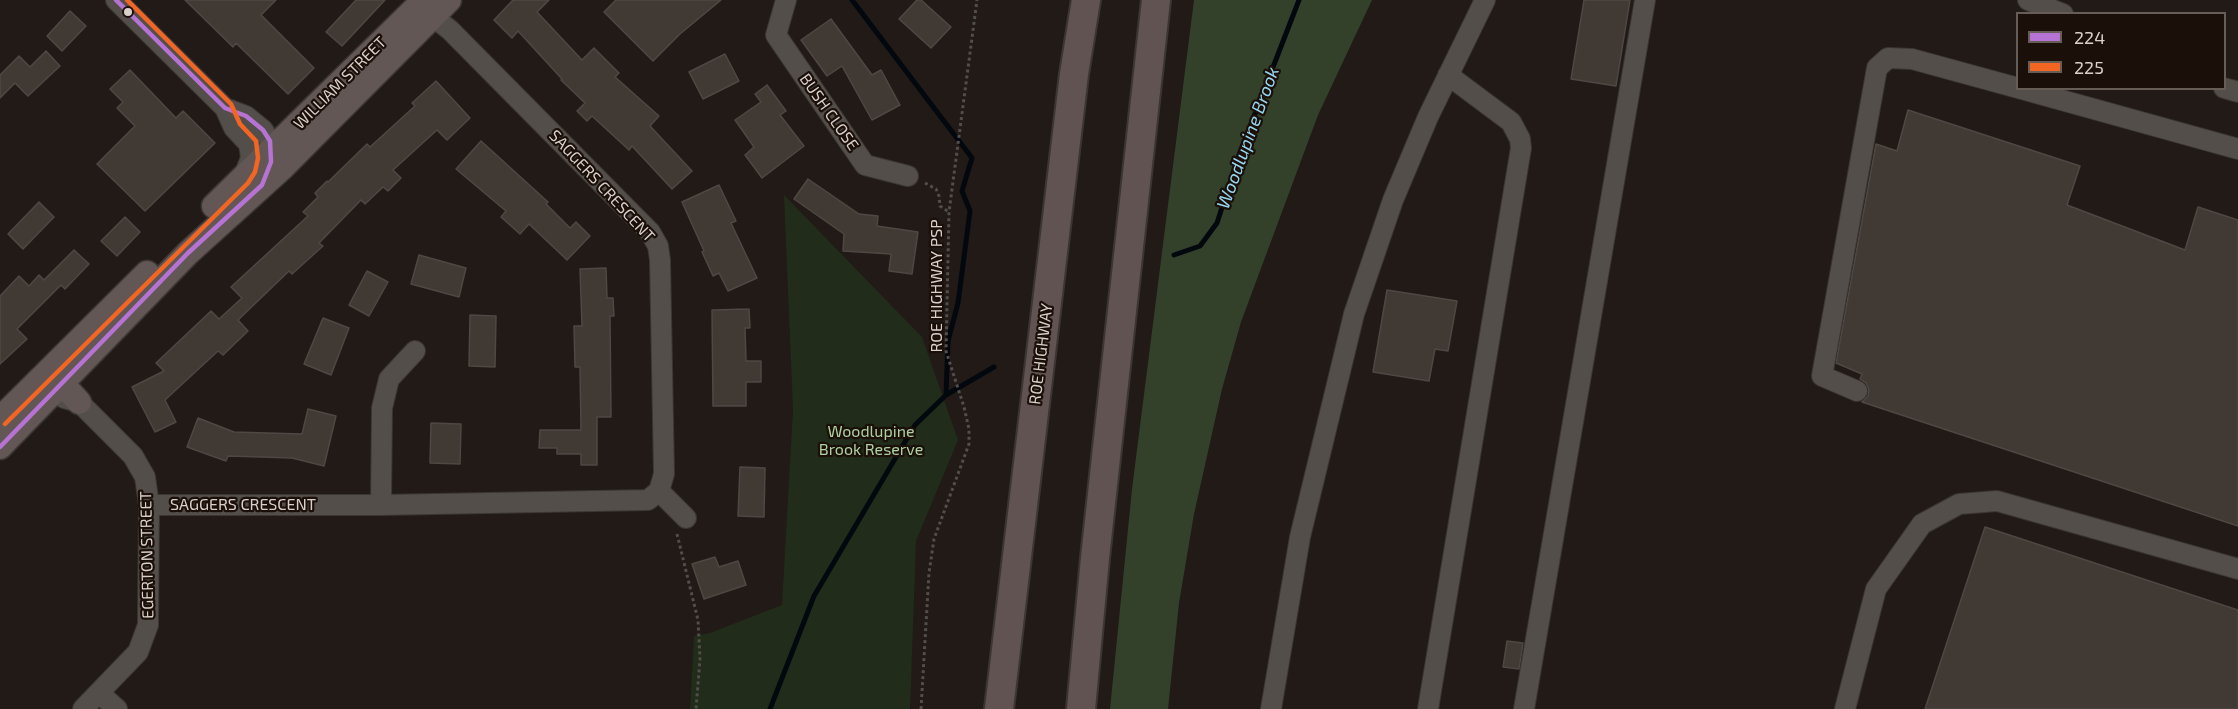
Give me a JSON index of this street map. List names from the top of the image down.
{
  "streets": {
    "highway": ["ROE HIGHWAY"],
    "main road": ["WILLIAM STREET"],
    "street": ["BUSH CLOSE", "SAGGERS CRESCENT", "EGERTON STREET"],
    "path": ["ROE HIGHWAY PSP"]
  },
  "crossings": [
    ["WILLIAM STREET", "SAGGERS CRESCENT"],
    ["WILLIAM STREET", "EGERTON STREET"],
    ["SAGGERS CRESCENT", "EGERTON STREET"]
  ],
  "water": ["Woodlupine Brook"],
  "parks": ["Woodlupine Brook Reserve"],
  "lines": ["transit line 224", "transit line 225"],
  "legend": ["224", "225"]
}
